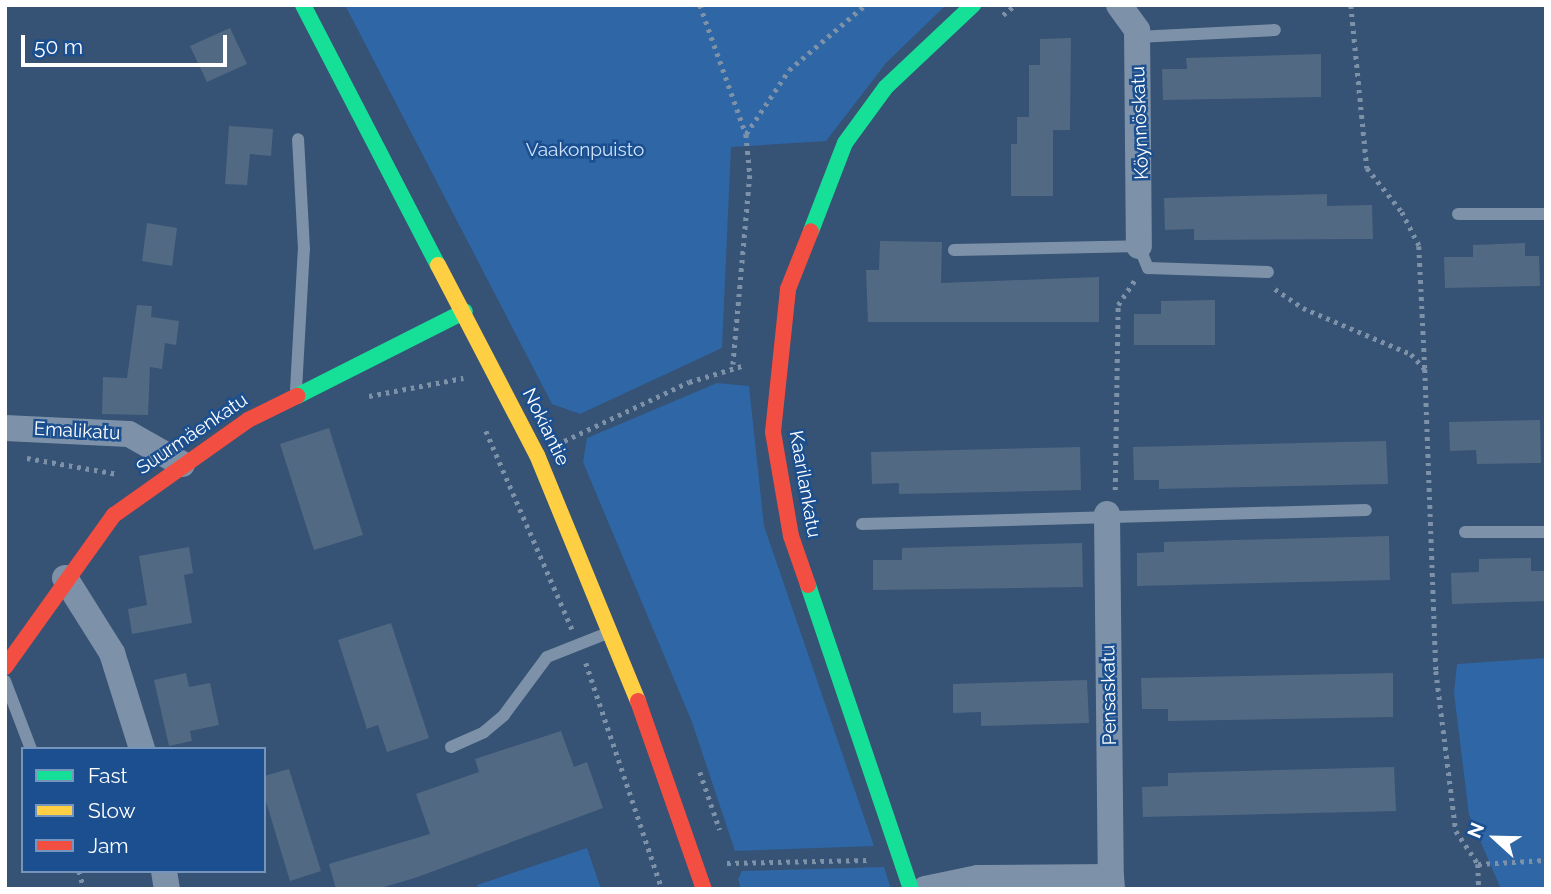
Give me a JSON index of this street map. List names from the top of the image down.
{
  "streets": {
    "street": [
      "Köynnöskatu",
      "Nokiantie",
      "Emalikatu",
      "Suurmäenkatu",
      "Kaarilankatu",
      "Pensaskatu"
    ]
  },
  "crossings": [
    ["Nokiantie", "Suurmäenkatu"],
    ["Emalikatu", "Suurmäenkatu"]
  ],
  "parks": ["Vaakonpuisto"],
  "legend": ["Fast", "Slow", "Jam"],
  "scale_bar": "50 m",
  "north": "left"
}
